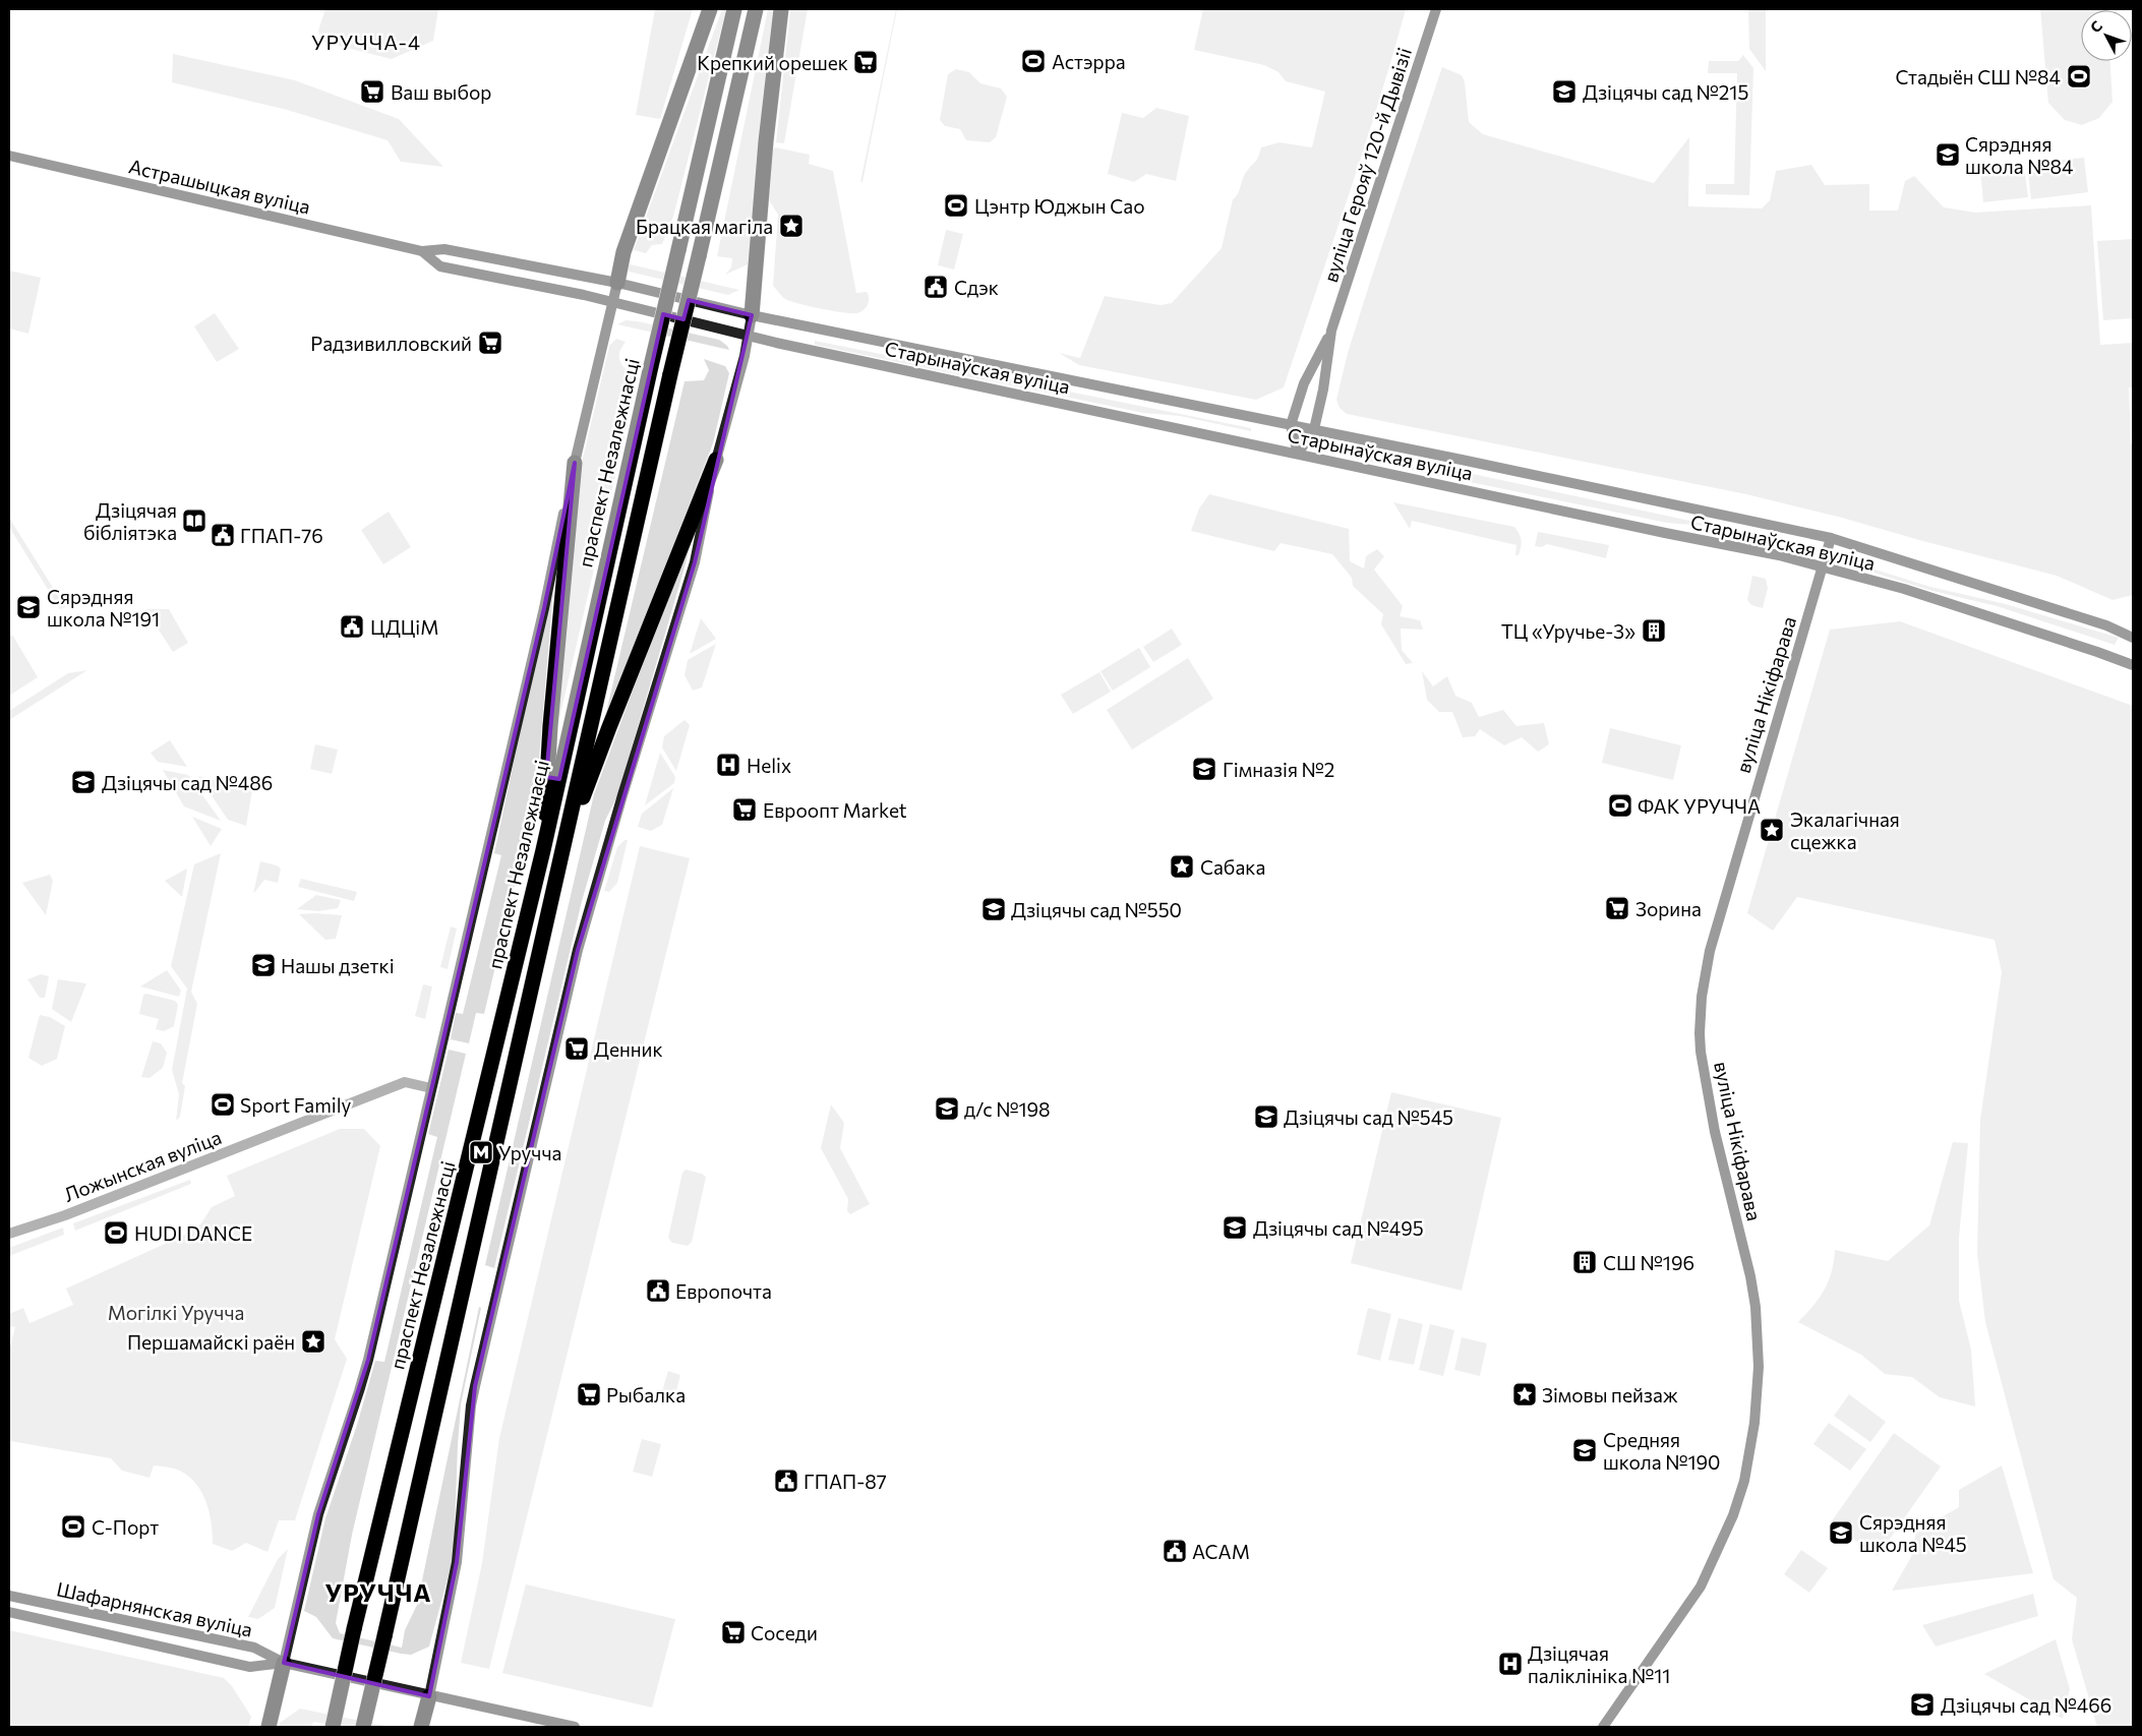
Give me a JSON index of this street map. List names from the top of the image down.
{
  "streets": {
    "highway": ["праспект Незалежнасці"],
    "main road": [
      "вуліца Герояў 120-й Дывізіі",
      "Астрашыцкая вуліца",
      "Старынаўская вуліца",
      "вуліца Нікіфарава",
      "Шафарнянская вуліца"
    ],
    "street": ["Ложынская вуліца"]
  },
  "crossings": [
    ["вуліца Герояў 120-й Дывізіі", "Старынаўская вуліца"],
    ["Астрашыцкая вуліца", "Старынаўская вуліца"],
    ["Старынаўская вуліца", "вуліца Нікіфарава"]
  ],
  "districts": ["УРУЧЧА-4", "УРУЧЧА"],
  "parks": ["Могілкі Уручча"],
  "places": {
    "sports": [
      "Астэрра",
      "Стадыён СШ №84",
      "Цэнтр Юджын Сао",
      "ФАК УРУЧЧА",
      "Sport Family",
      "HUDI DANCE",
      "С-Порт"
    ],
    "supermarket": [
      "Крепкий орешек",
      "Ваш выбор",
      "Радзивилловский",
      "Евроопт Market",
      "Зорина",
      "Денник",
      "Рыбалка",
      "Соседи"
    ],
    "school or university": [
      "Дзіцячы сад №215",
      "Сярэдняя школа №84",
      "Сярэдняя школа №191",
      "Гімназія №2",
      "Дзіцячы сад №486",
      "Дзіцячы сад №550",
      "Нашы дзеткі",
      "д/с №198",
      "Дзіцячы сад №545",
      "Дзіцячы сад №495",
      "Средняя школа №190",
      "Сярэдняя школа №45",
      "Дзіцячы сад №466"
    ],
    "place": [
      "Брацкая магіла",
      "Экалагічная сцежка",
      "Сабака",
      "Першамайскі раён",
      "Зімовы пейзаж"
    ],
    "public building": [
      "Сдэк",
      "ГПАП-76",
      "ЦДЦіМ",
      "Европочта",
      "ГПАП-87",
      "АСАМ"
    ],
    "library": ["Дзіцячая бібліятэка"],
    "building": ["ТЦ «Уручье-3»", "СШ №196"],
    "hospital": ["Helix", "Дзіцячая паліклініка №11"],
    "metro station": ["Уручча"]
  },
  "north": "top left"
}
